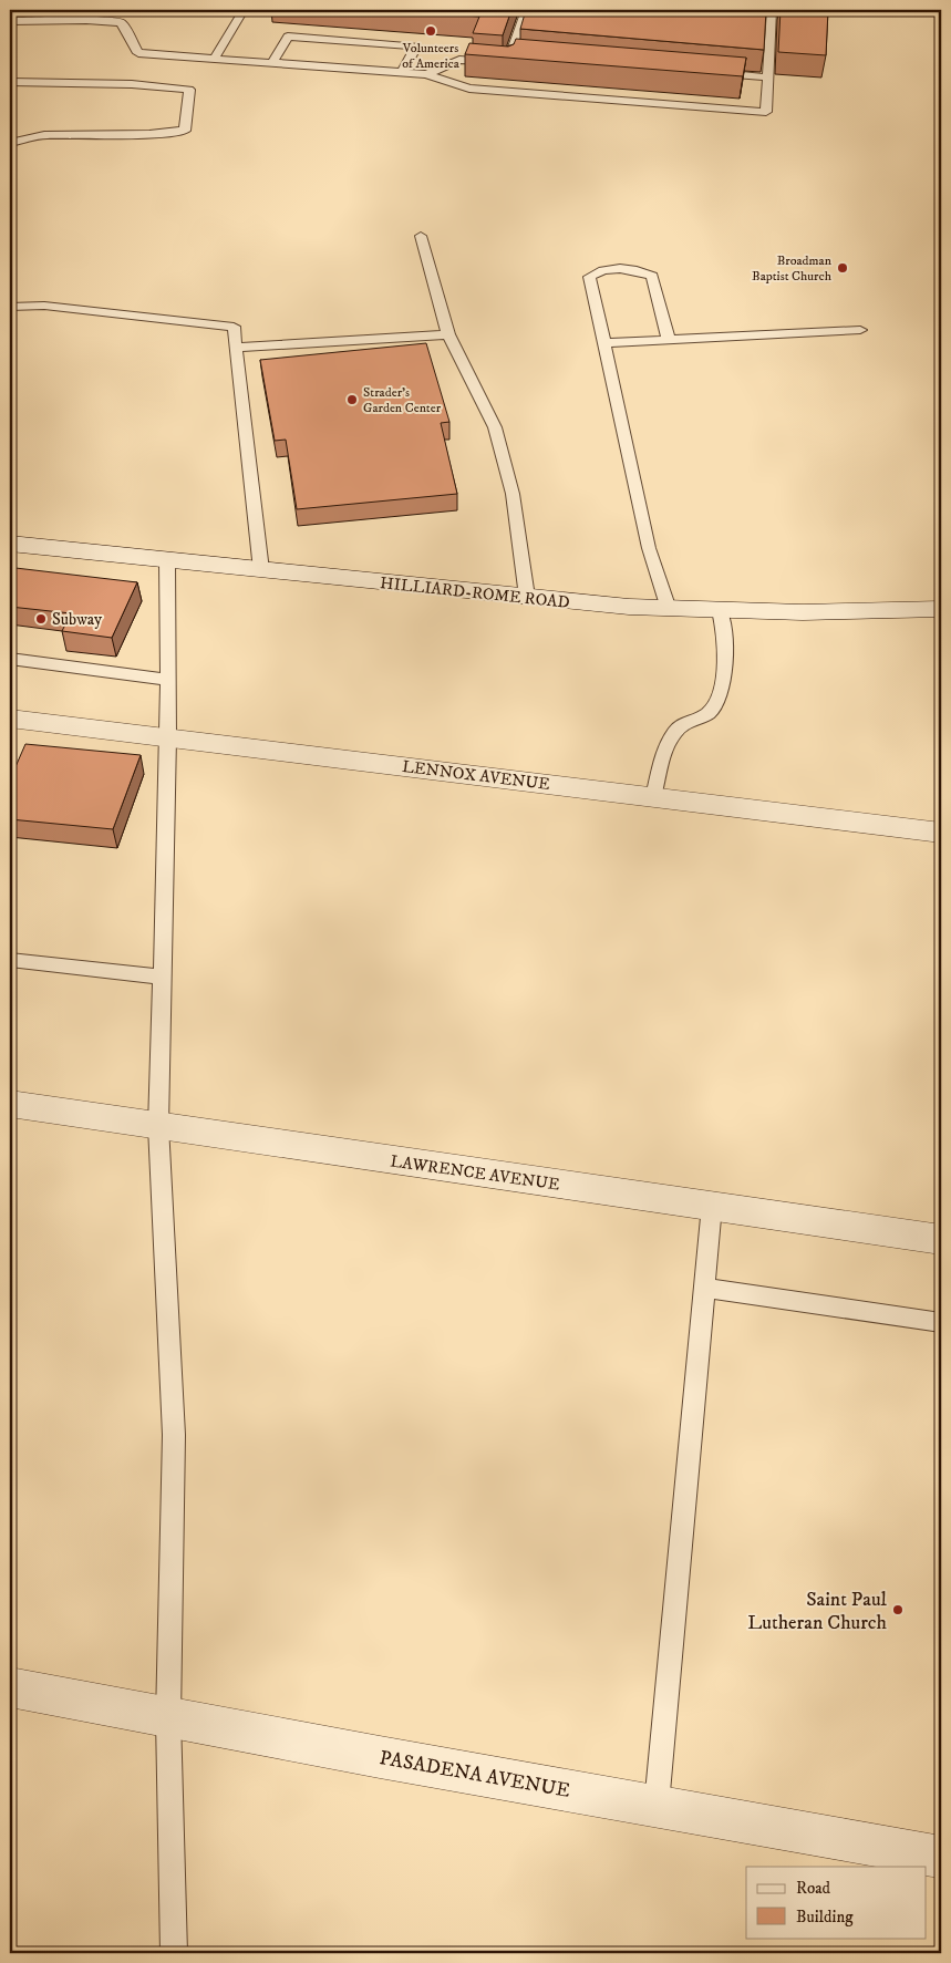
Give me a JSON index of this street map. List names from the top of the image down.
{
  "streets": {
    "street": [
      "HILLIARD-ROME ROAD",
      "LENNOX AVENUE",
      "LAWRENCE AVENUE",
      "PASADENA AVENUE"
    ]
  },
  "places": [
    "Volunteers of America",
    "Broadman Baptist Church",
    "Strader's Garden Center",
    "Subway",
    "Saint Paul Lutheran Church"
  ],
  "legend": ["Road", "Building"]
}
